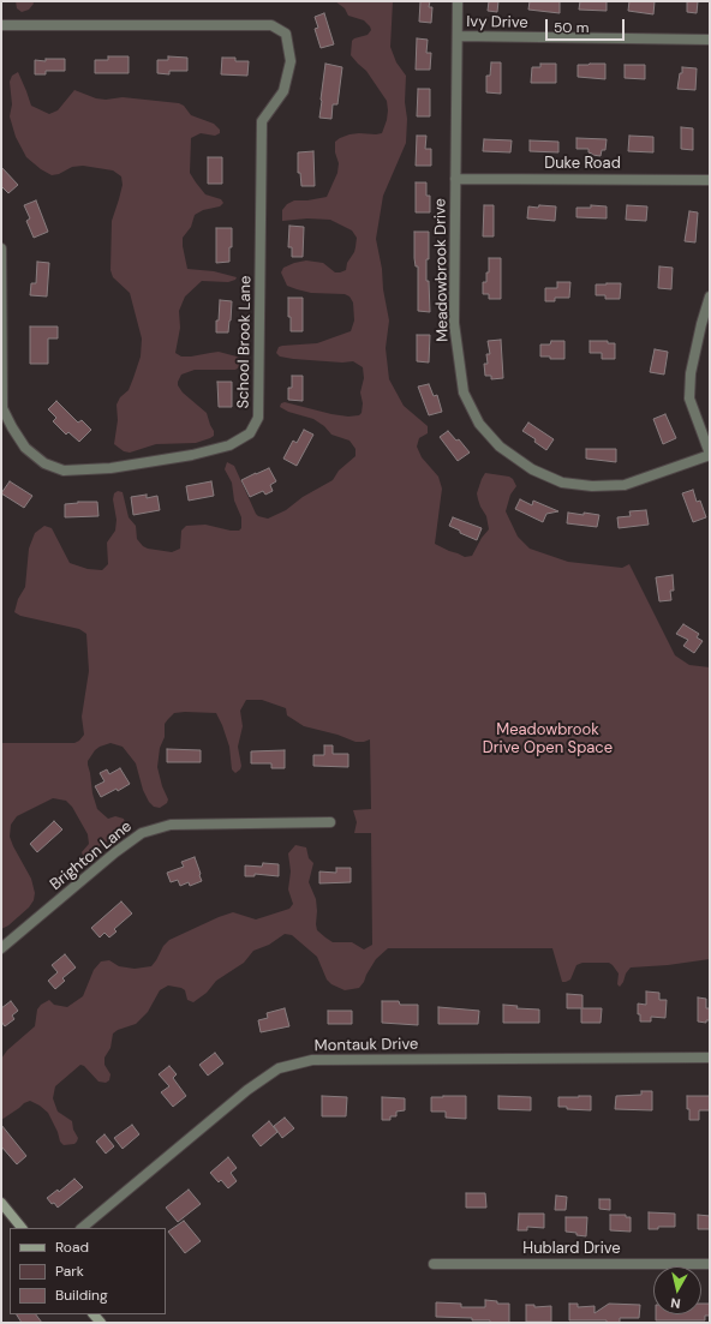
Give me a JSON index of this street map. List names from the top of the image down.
{
  "streets": {
    "street": [
      "Ivy Drive",
      "Duke Road",
      "Meadowbrook Drive",
      "School Brook Lane",
      "Brighton Lane",
      "Montauk Drive",
      "Hublard Drive"
    ]
  },
  "crossings": [
    ["Ivy Drive", "Meadowbrook Drive"],
    ["Duke Road", "Meadowbrook Drive"]
  ],
  "parks": ["Meadowbrook Drive Open Space"],
  "legend": ["Road", "Park", "Building"],
  "scale_bar": "50 m",
  "north": "bottom"
}
